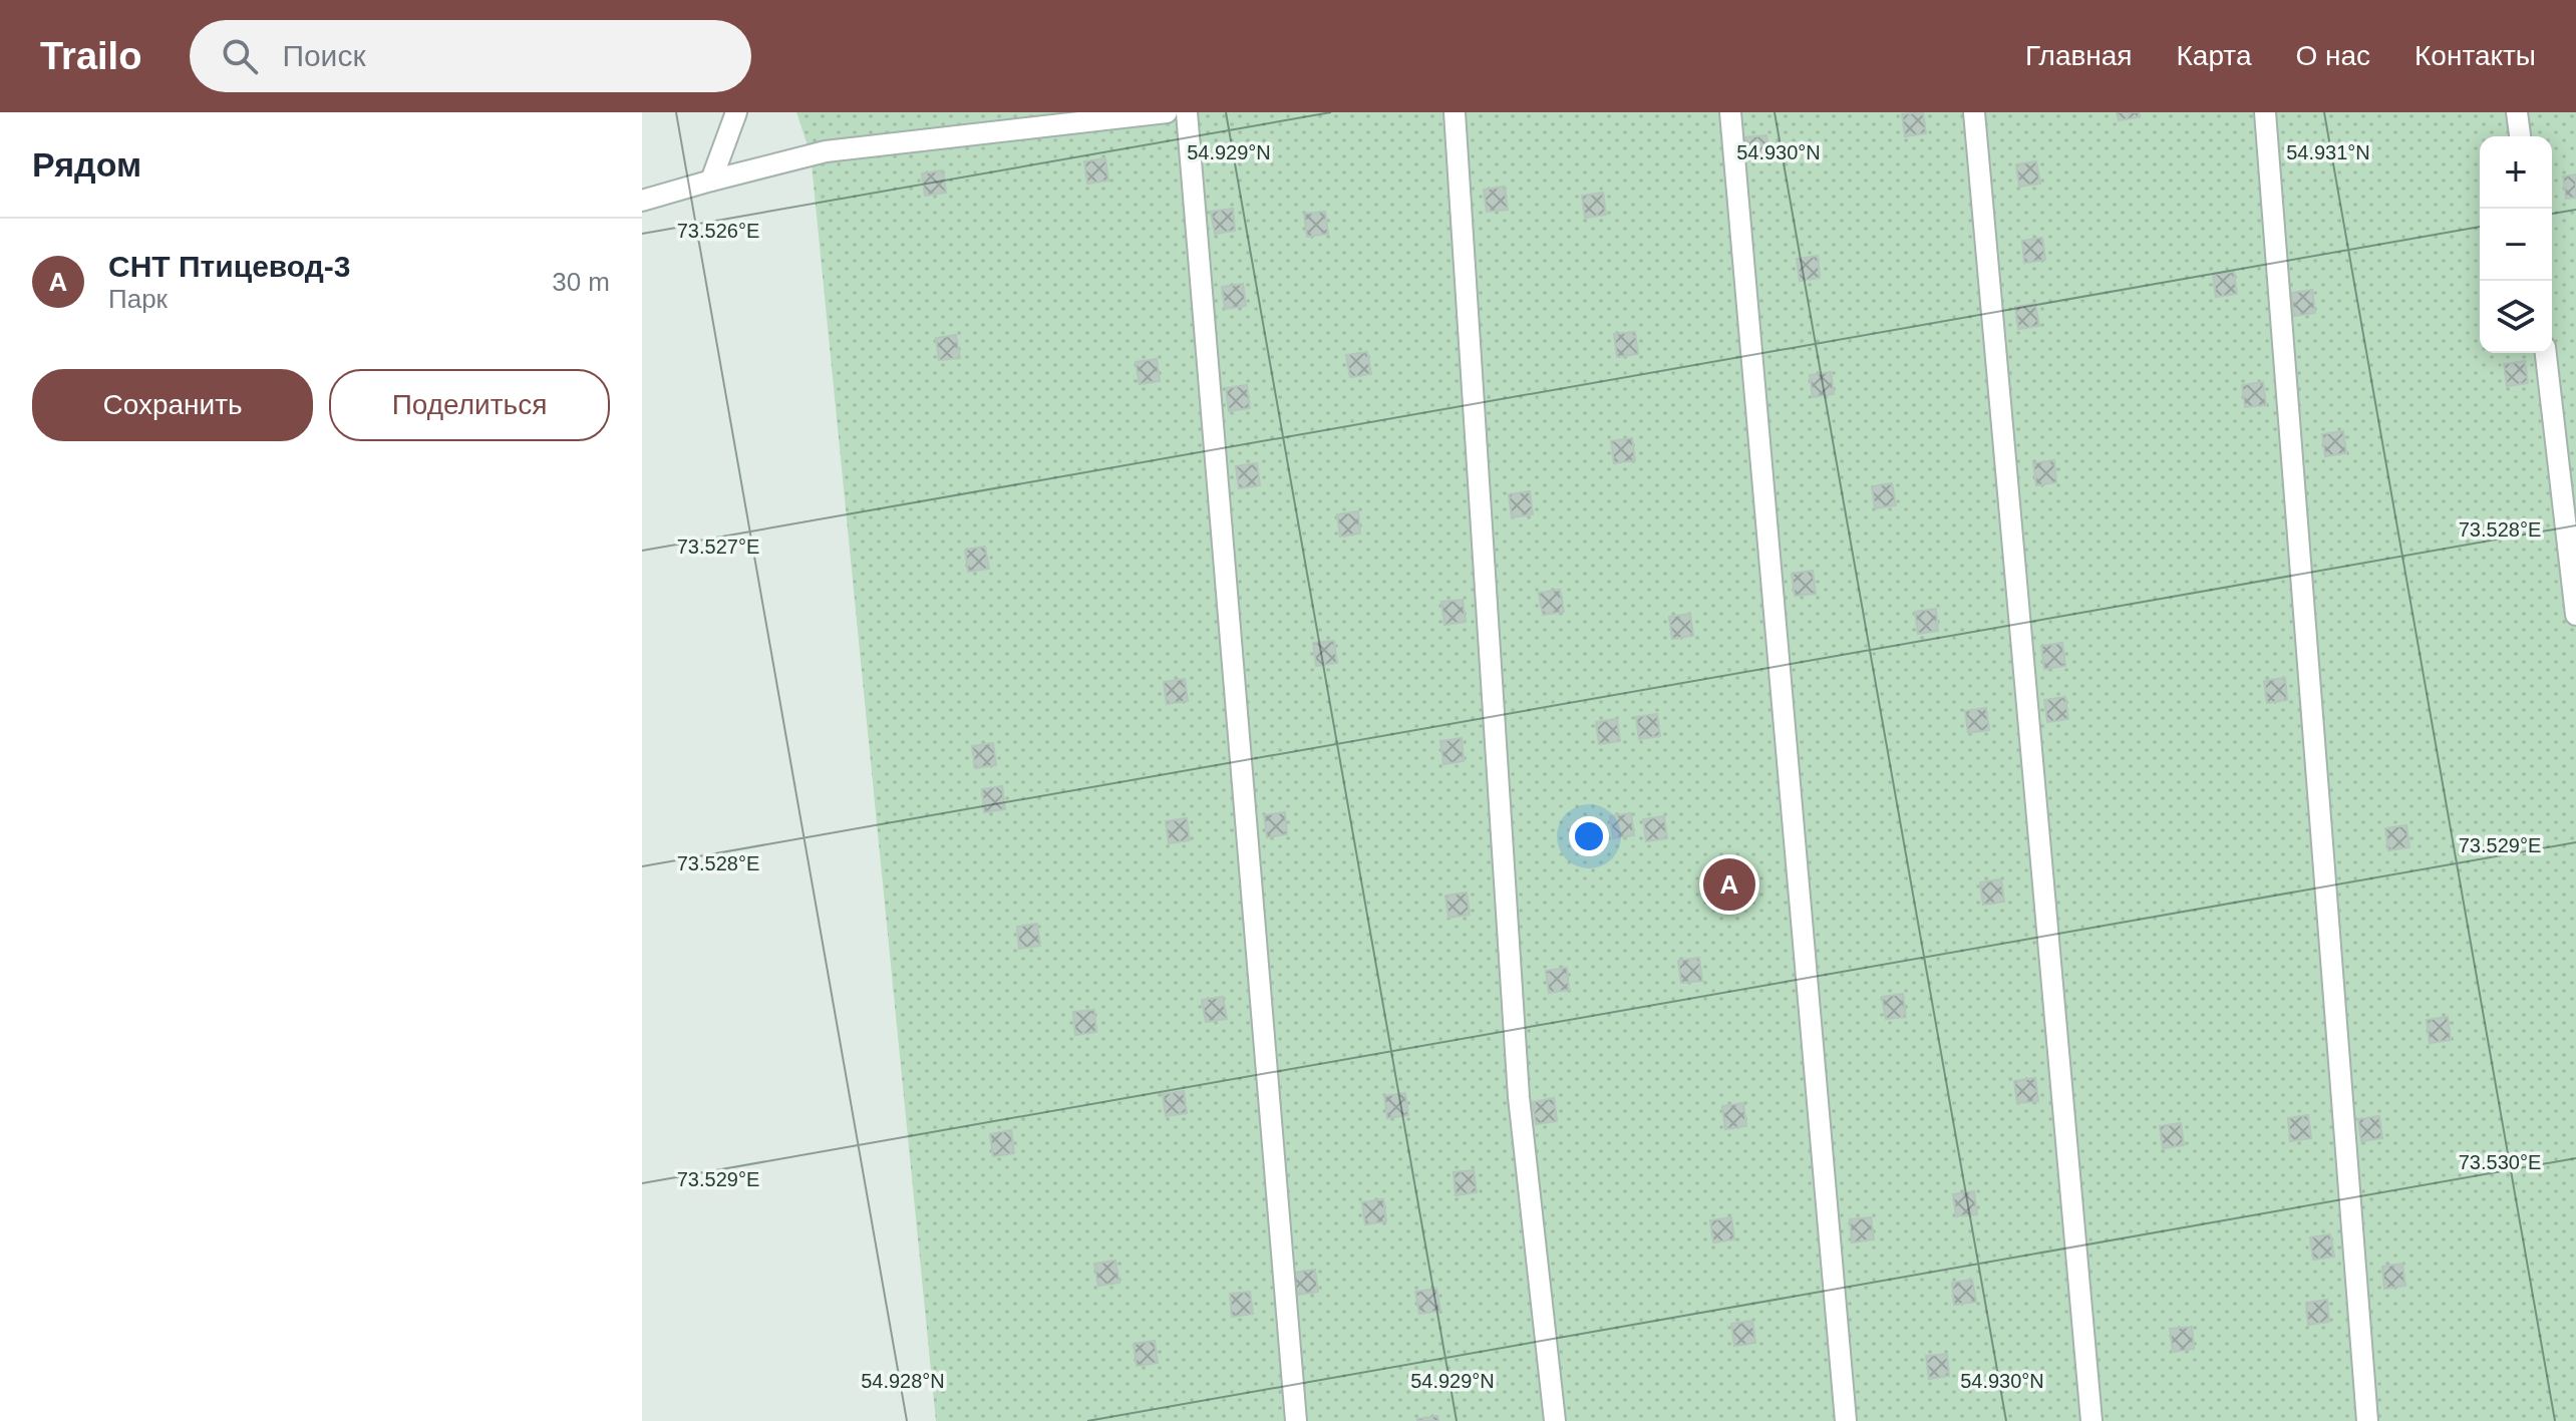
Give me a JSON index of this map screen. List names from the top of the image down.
{
  "page": {
    "header": "Trailo",
    "search": "Поиск",
    "nav": [
      "Главная",
      "Карта",
      "О нас",
      "Контакты"
    ],
    "heading": "Рядом",
    "map_buttons": ["+", "−"],
    "list": [
      {
        "mark": "A",
        "name": "СНТ Птицевод-3",
        "note": "Парк",
        "value": "30 m"
      }
    ],
    "buttons": ["Сохранить", "Поделиться"],
    "pins": "A"
  },
  "coordinates": [
    "54.929°N",
    "54.930°N",
    "54.931°N",
    "73.526°E",
    "73.528°E",
    "73.527°E",
    "73.529°E",
    "73.530°E",
    "54.928°N"
  ]
}
